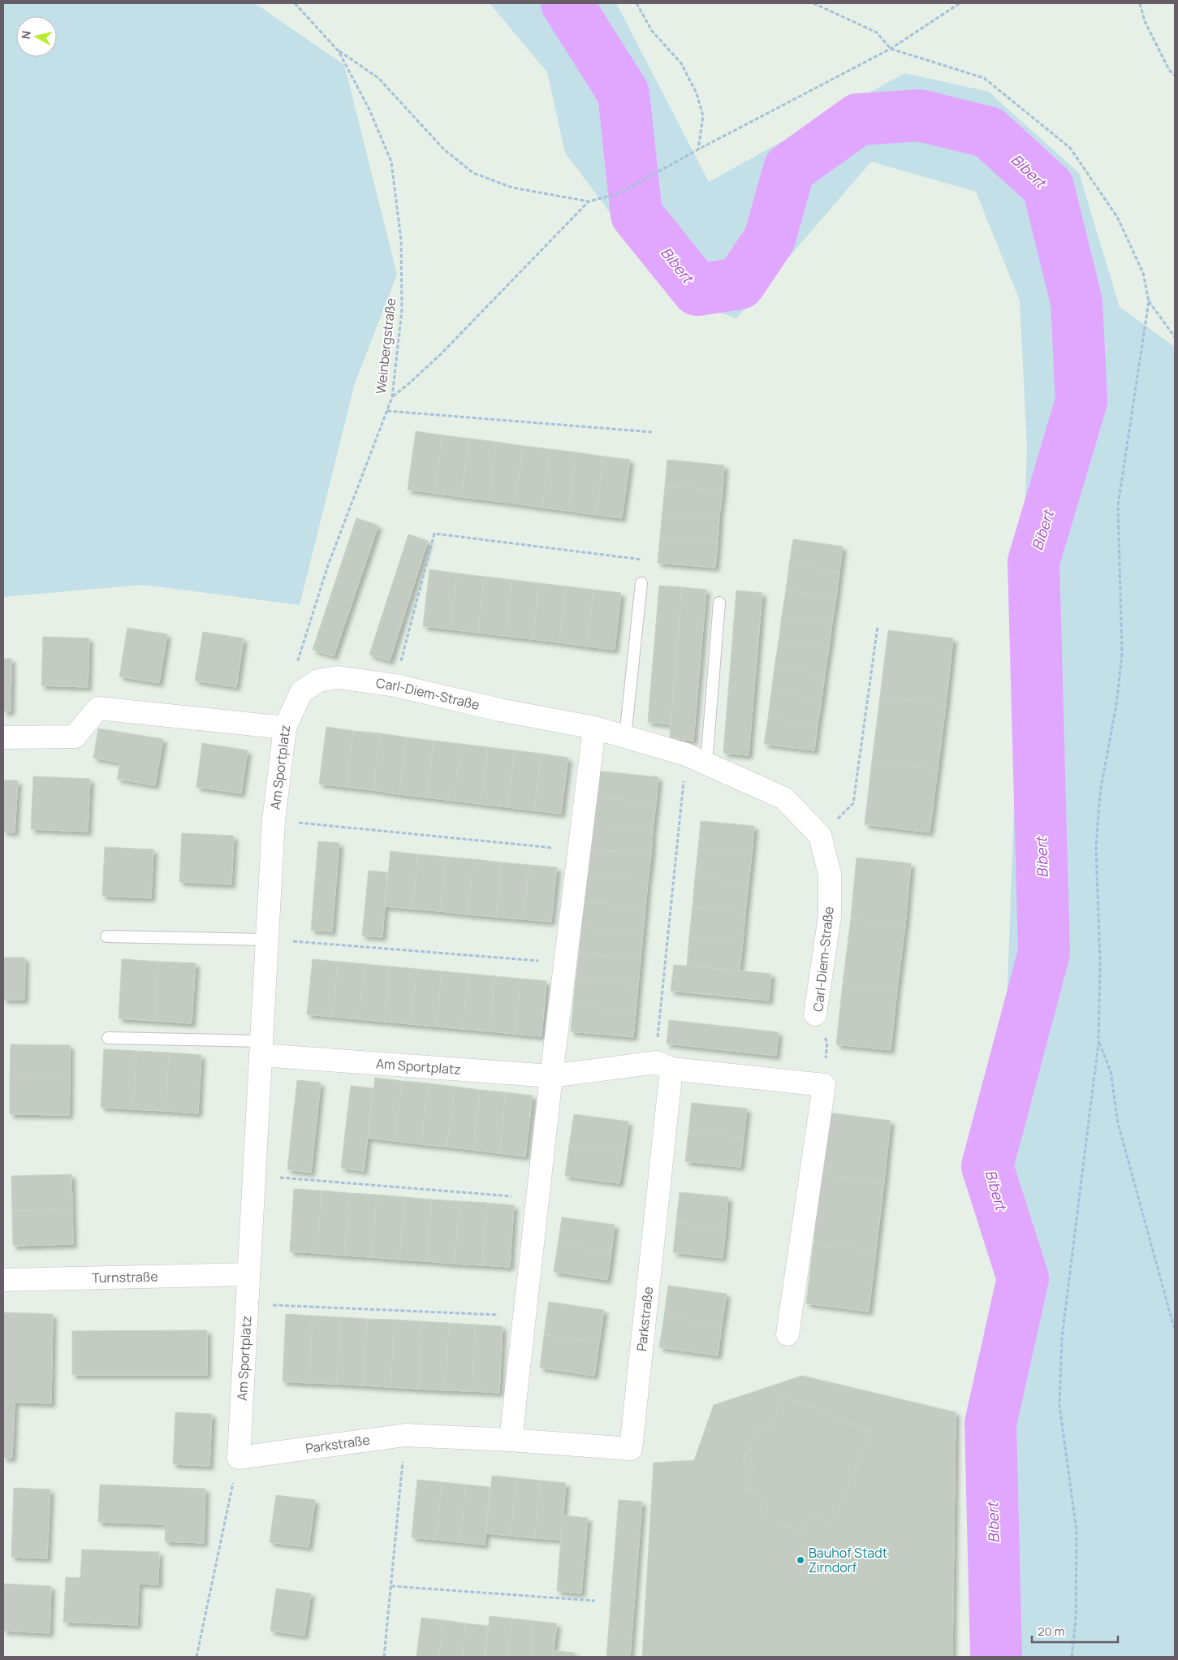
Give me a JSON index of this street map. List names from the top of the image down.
{
  "streets": {
    "street": [
      "Carl-Diem-Straße",
      "Am Sportplatz",
      "Turnstraße",
      "Parkstraße"
    ],
    "path": ["Weinbergstraße"]
  },
  "crossings": [
    ["Carl-Diem-Straße", "Am Sportplatz"],
    ["Am Sportplatz", "Turnstraße"],
    ["Am Sportplatz", "Parkstraße"]
  ],
  "water": ["Bibert"],
  "places": ["Bauhof Stadt Zirndorf"],
  "scale_bar": "20 m",
  "north": "left"
}
